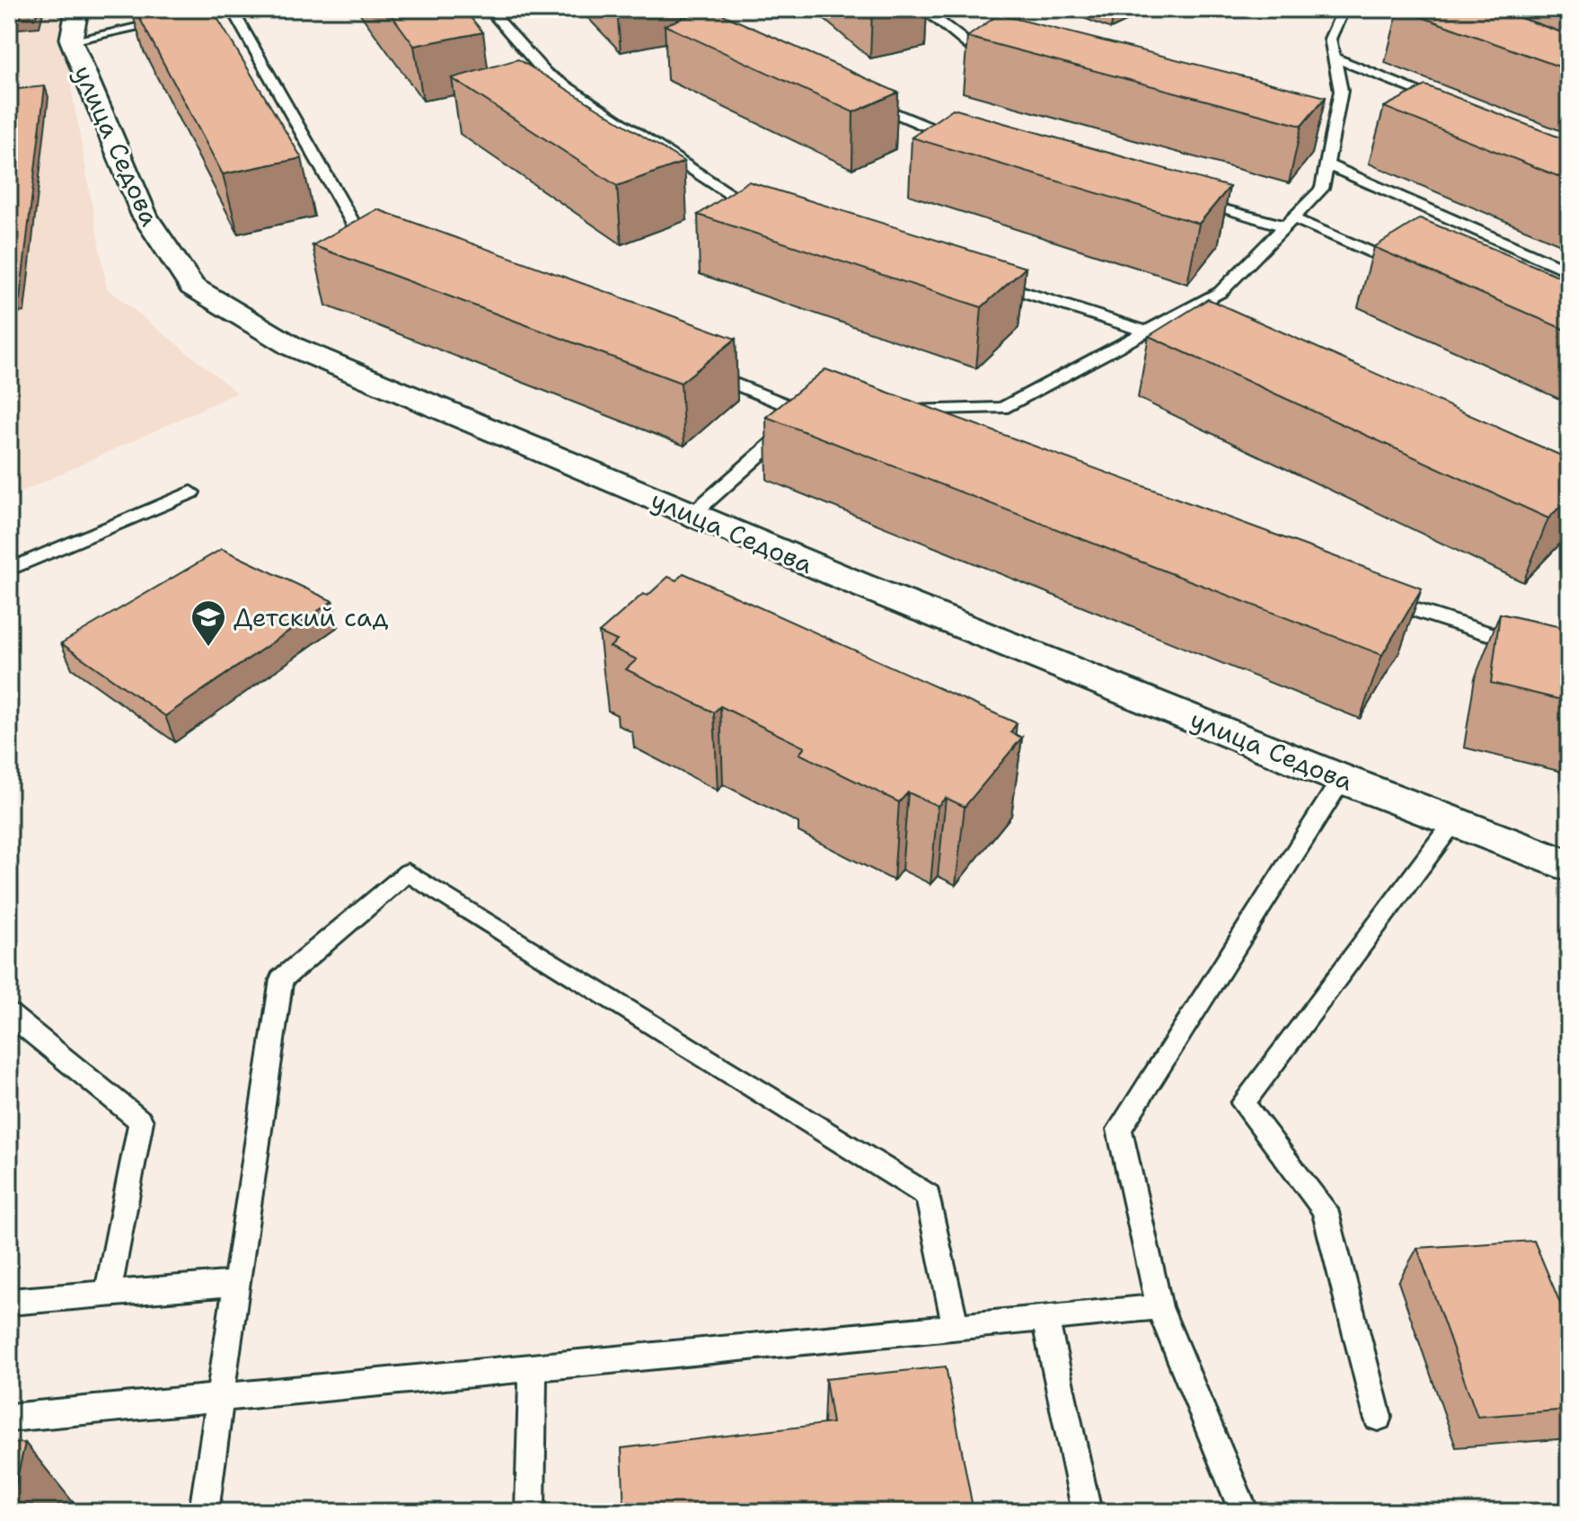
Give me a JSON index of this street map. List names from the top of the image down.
{
  "streets": {
    "street": ["улица Седова"]
  },
  "places": {
    "school or university": ["Детский сад"]
  }
}
